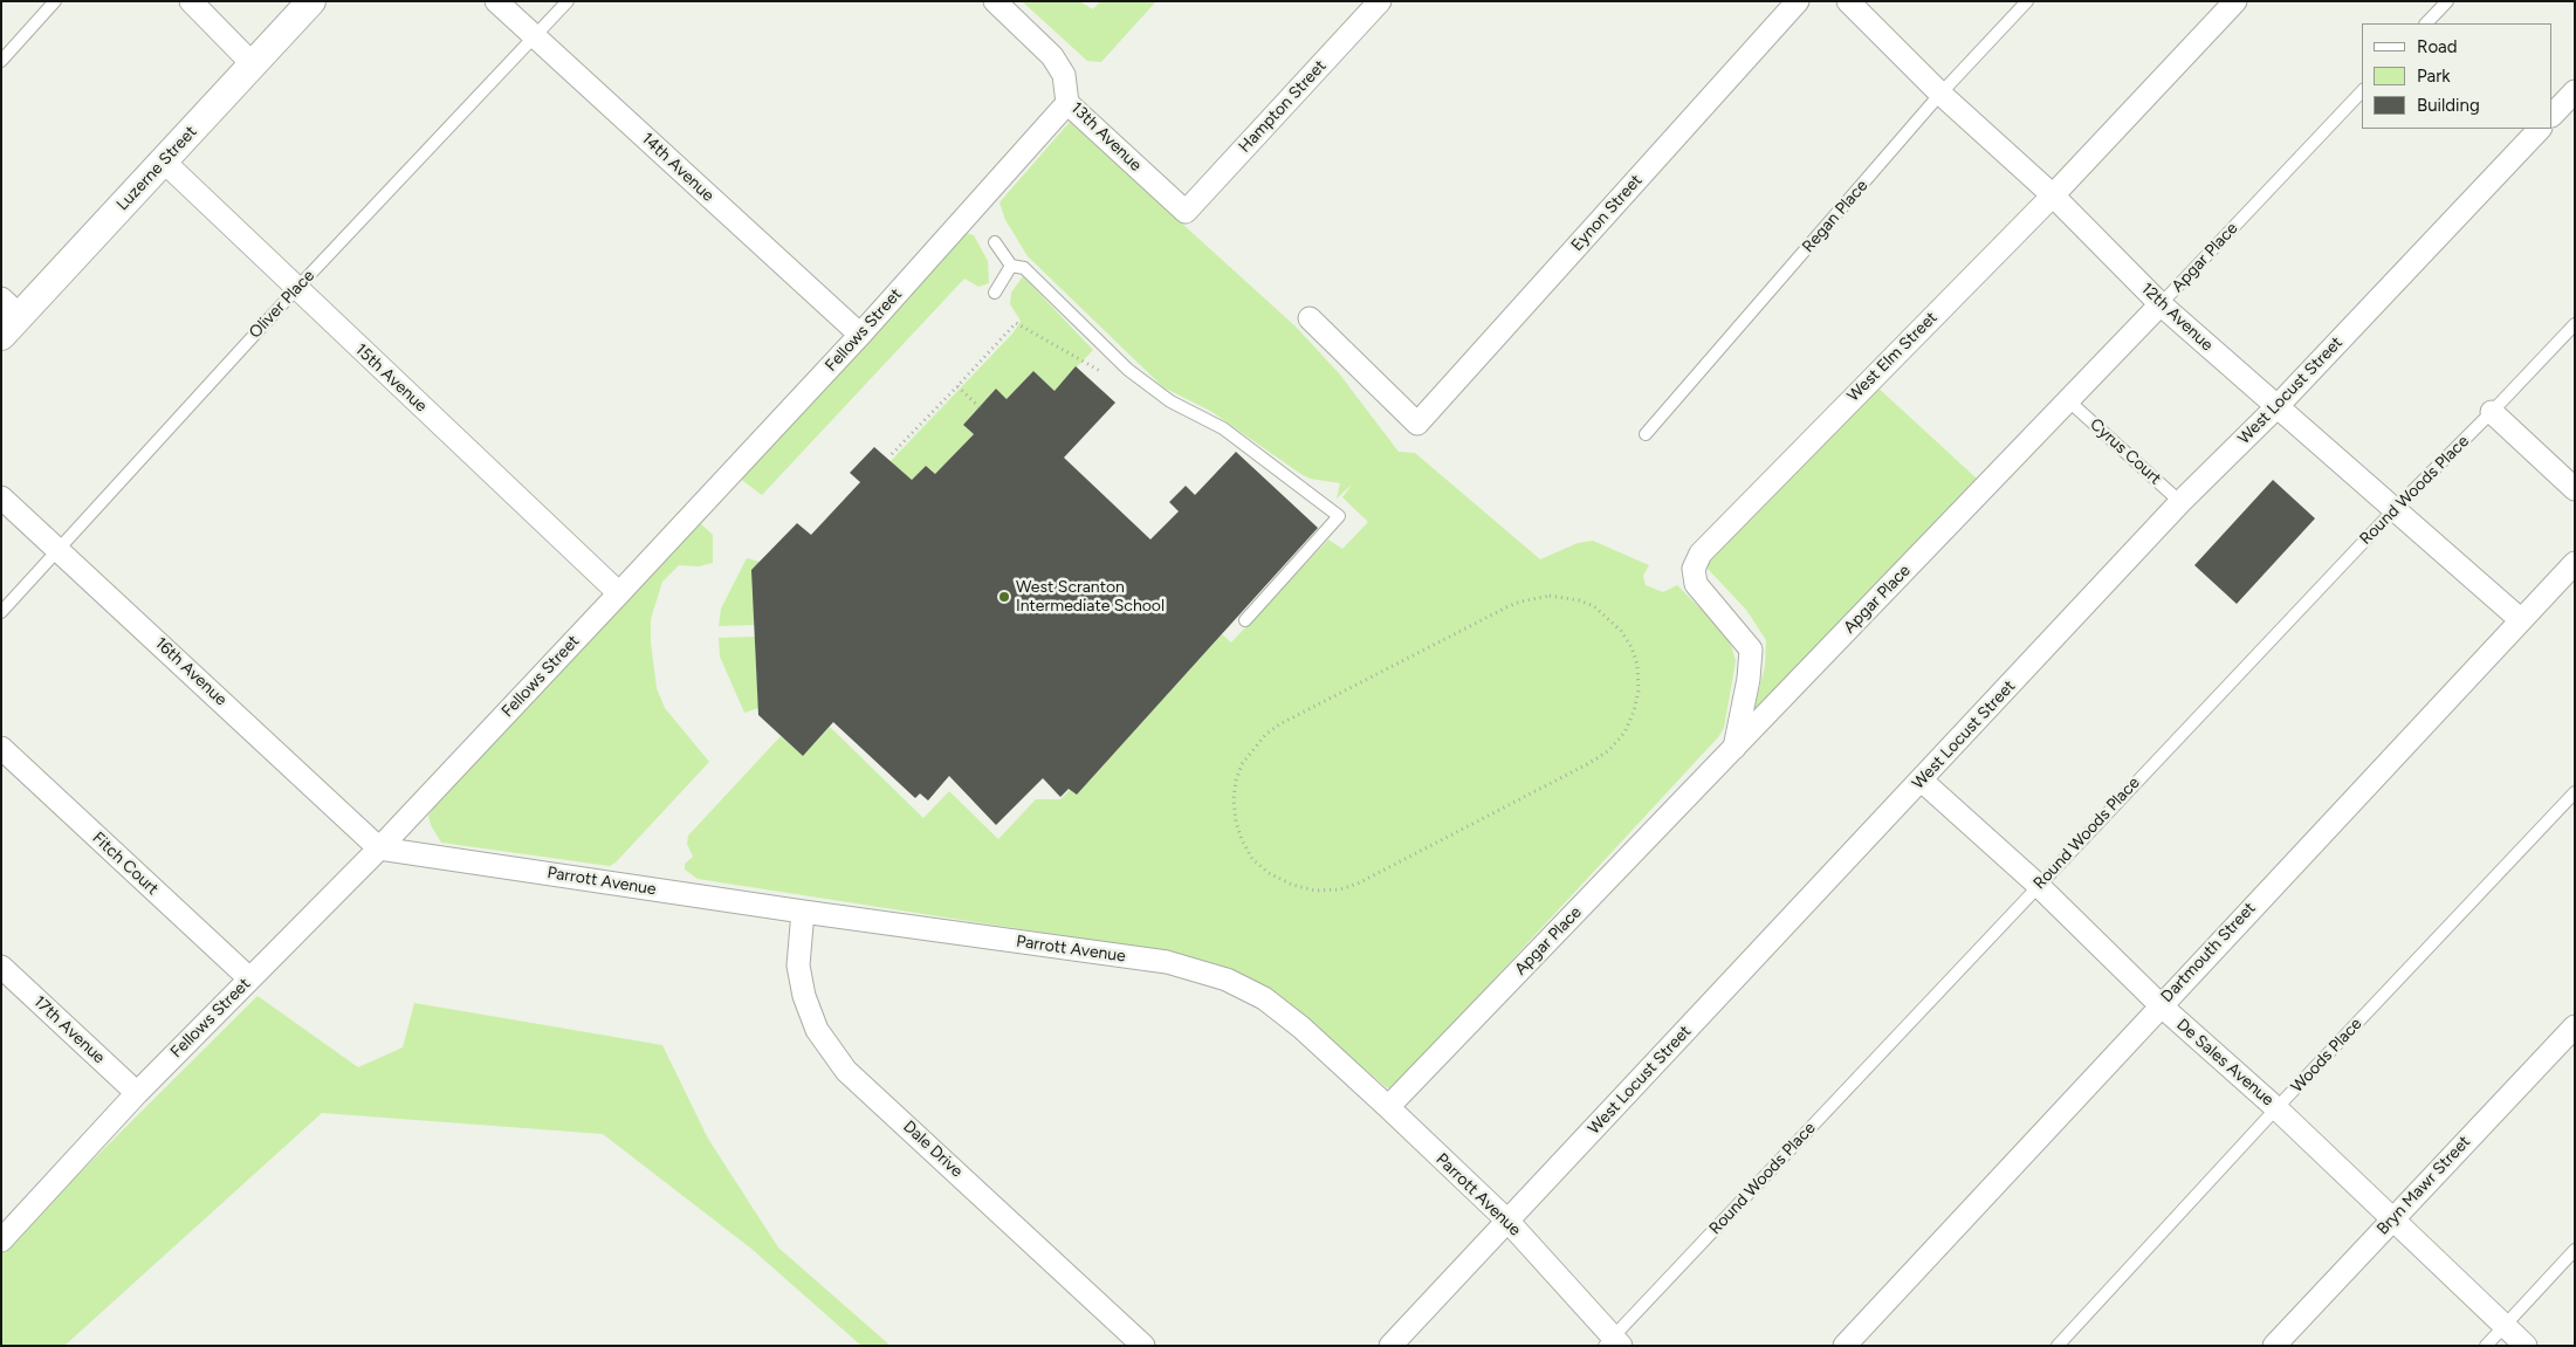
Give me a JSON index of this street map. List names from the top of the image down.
{
  "streets": {
    "street": [
      "Hampton Street",
      "13th Avenue",
      "14th Avenue",
      "Luzerne Street",
      "Eynon Street",
      "Apgar Place",
      "12th Avenue",
      "Fellows Street",
      "West Elm Street",
      "15th Avenue",
      "West Locust Street",
      "16th Avenue",
      "Fitch Court",
      "Parrott Avenue",
      "Dartmouth Street",
      "17th Avenue",
      "De Sales Avenue",
      "Dale Drive",
      "Bryn Mawr Street"
    ],
    "lane": [
      "Regan Place",
      "Oliver Place",
      "Cyrus Court",
      "Round Woods Place",
      "Woods Place"
    ]
  },
  "crossings": [
    ["Hampton Street", "13th Avenue"],
    ["13th Avenue", "Fellows Street"],
    ["14th Avenue", "Oliver Place"],
    ["14th Avenue", "Fellows Street"],
    ["Luzerne Street", "15th Avenue"],
    ["Regan Place", "12th Avenue"],
    ["Apgar Place", "12th Avenue"],
    ["Apgar Place", "West Elm Street"],
    ["Apgar Place", "Cyrus Court"],
    ["Apgar Place", "Parrott Avenue"],
    ["Oliver Place", "15th Avenue"],
    ["Oliver Place", "16th Avenue"],
    ["12th Avenue", "West Elm Street"],
    ["12th Avenue", "West Locust Street"],
    ["12th Avenue", "Round Woods Place"],
    ["12th Avenue", "Dartmouth Street"],
    ["Fellows Street", "15th Avenue"],
    ["Fellows Street", "16th Avenue"],
    ["Fellows Street", "Fitch Court"],
    ["Fellows Street", "Parrott Avenue"],
    ["Fellows Street", "17th Avenue"],
    ["West Locust Street", "Cyrus Court"],
    ["West Locust Street", "Parrott Avenue"],
    ["West Locust Street", "De Sales Avenue"],
    ["Round Woods Place", "Parrott Avenue"],
    ["Round Woods Place", "De Sales Avenue"],
    ["16th Avenue", "Parrott Avenue"],
    ["Parrott Avenue", "Dale Drive"],
    ["Dartmouth Street", "De Sales Avenue"],
    ["Woods Place", "De Sales Avenue"],
    ["De Sales Avenue", "Bryn Mawr Street"]
  ],
  "places": ["West Scranton Intermediate School"],
  "legend": ["Road", "Park", "Building"]
}
